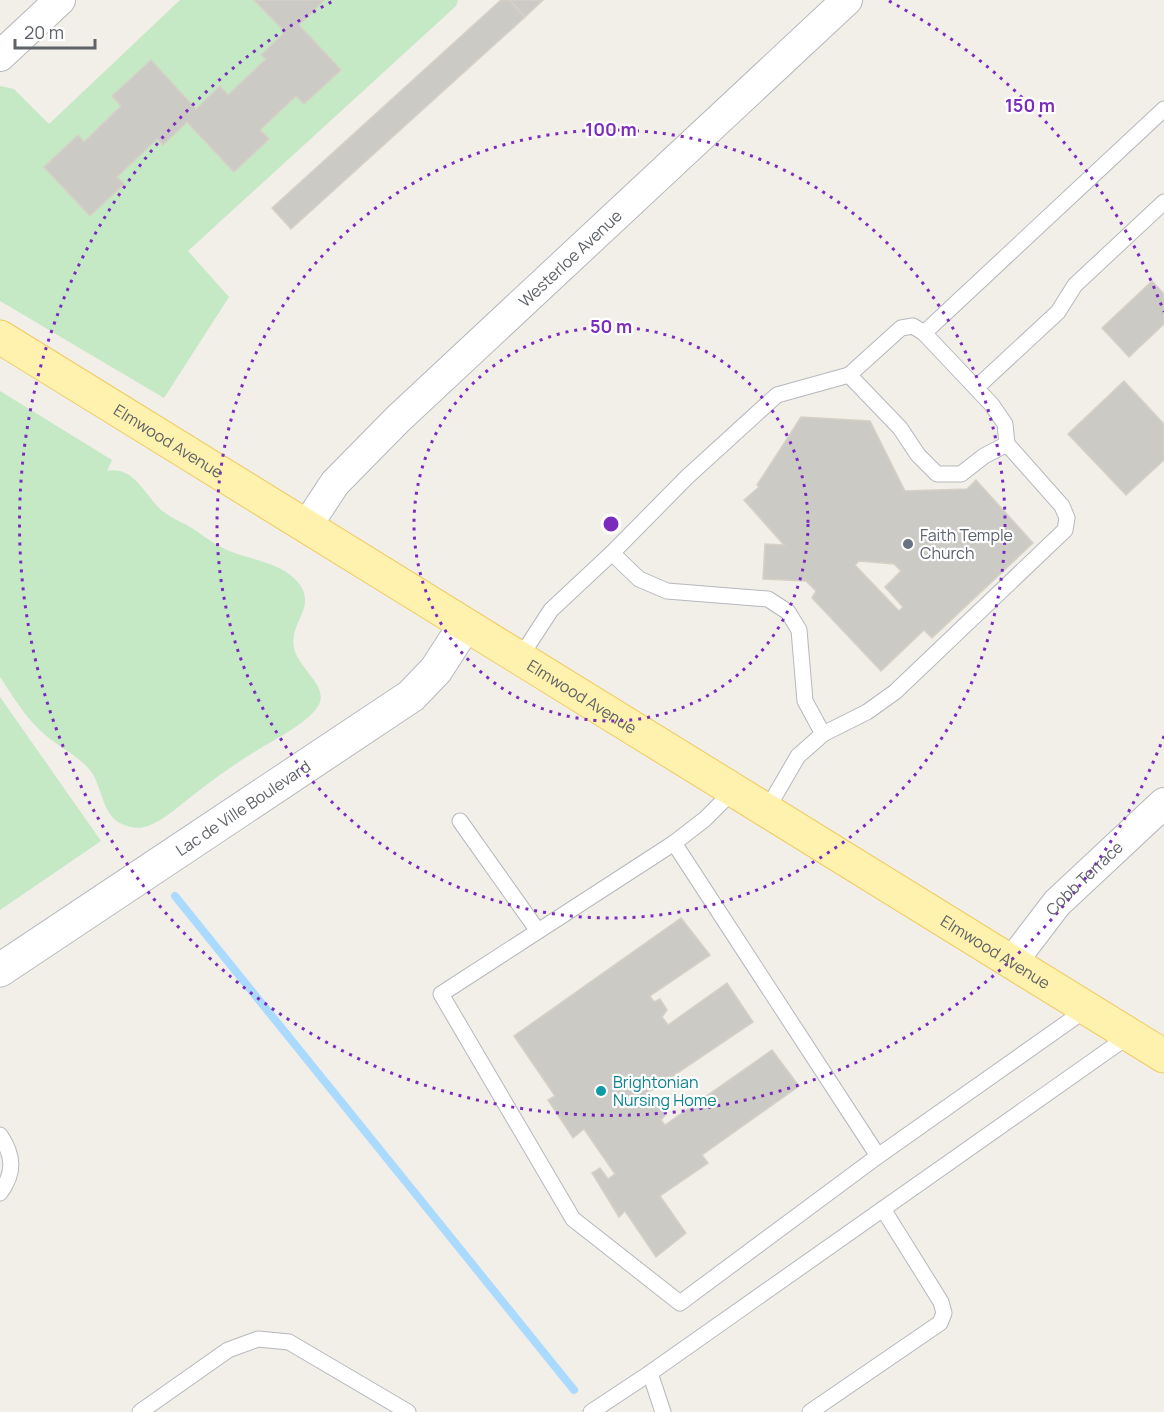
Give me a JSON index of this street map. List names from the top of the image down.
{
  "streets": {
    "main road": ["Elmwood Avenue"],
    "street": ["Westerloe Avenue", "Lac de Ville Boulevard", "Cobb Terrace"]
  },
  "crossings": [
    ["Westerloe Avenue", "Elmwood Avenue"],
    ["Elmwood Avenue", "Lac de Ville Boulevard"],
    ["Elmwood Avenue", "Cobb Terrace"]
  ],
  "places": ["Faith Temple Church", "Brightonian Nursing Home"],
  "scale_bar": "20 m",
  "rings": ["150 m", "100 m", "50 m"]
}
